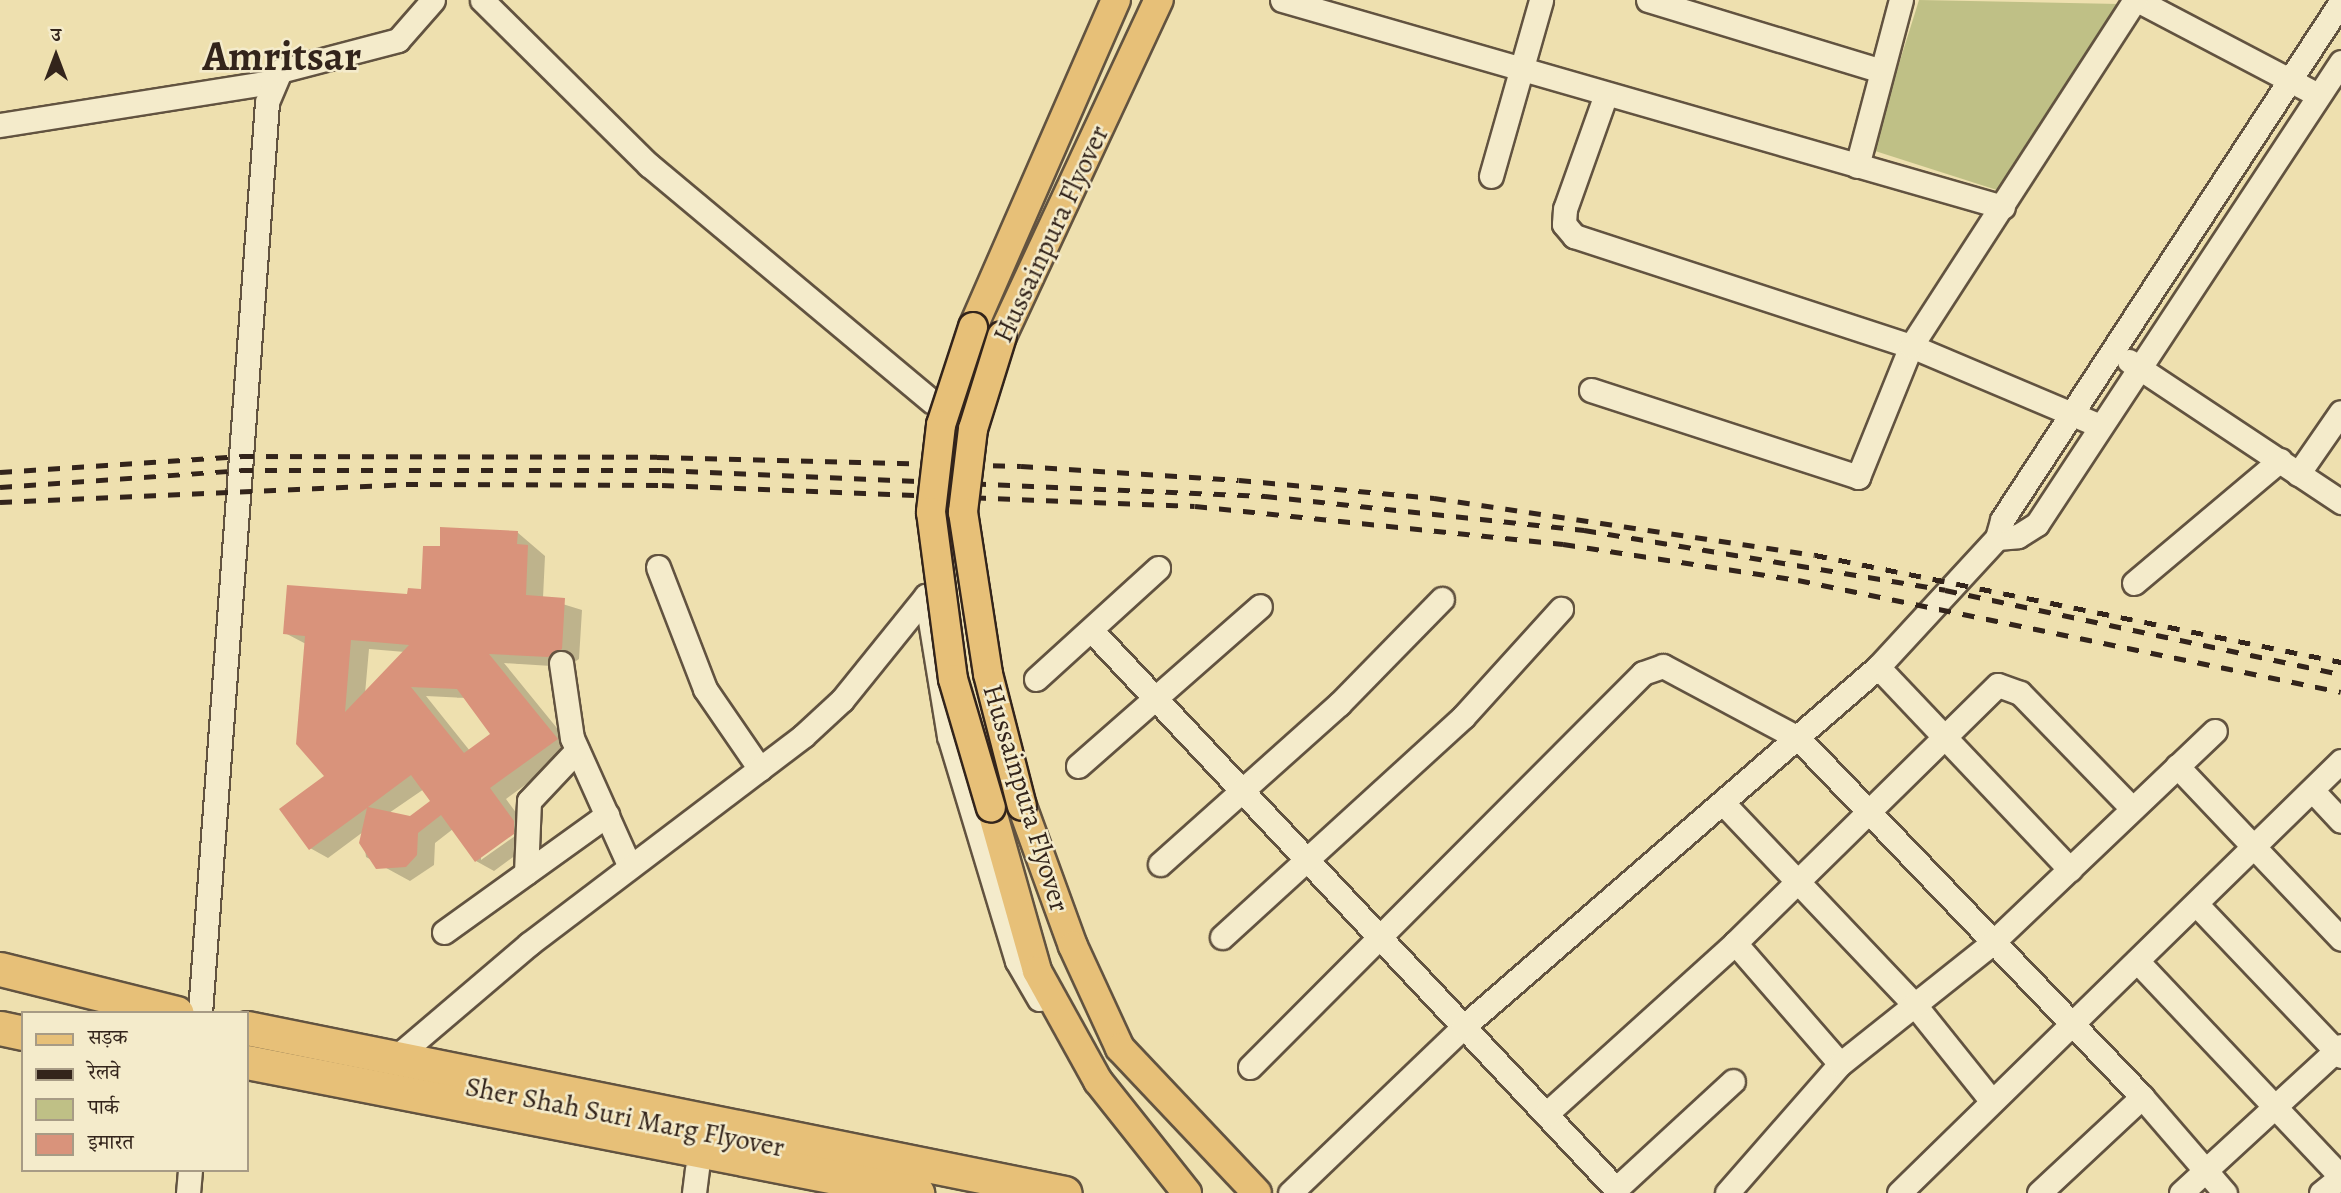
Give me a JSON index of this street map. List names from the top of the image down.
{
  "streets": {
    "highway": ["Sher Shah Suri Marg Flyover"],
    "main road": ["Hussainpura Flyover"]
  },
  "districts": ["Amritsar"],
  "legend": [
    "सड़क",
    "रेलवे",
    "पार्क",
    "इमारत"
  ],
  "north": "top"
}
